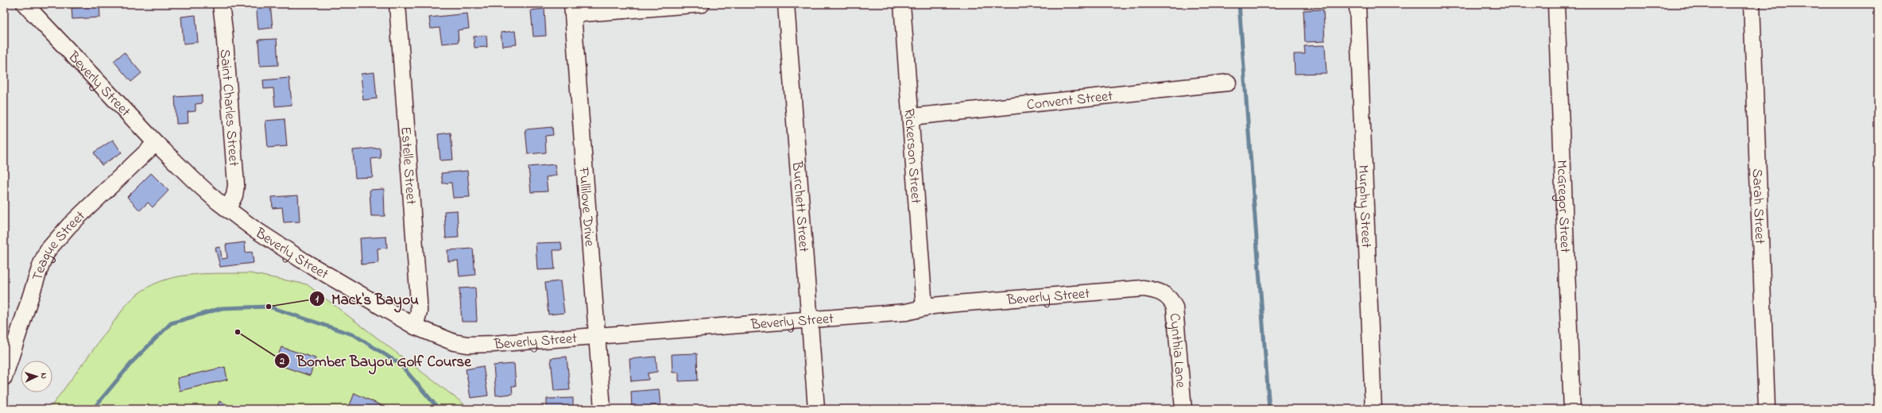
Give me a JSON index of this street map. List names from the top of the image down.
{
  "streets": {
    "street": [
      "Beverly Street",
      "Convent Street",
      "Saint Charles Street",
      "Rickerson Street",
      "Estelle Street",
      "Fullilove Drive",
      "Burchett Street",
      "Murphy Street",
      "McGregor Street",
      "Sarah Street",
      "Teague Street",
      "Cynthia Lane"
    ]
  },
  "crossings": [
    ["Beverly Street", "Saint Charles Street"],
    ["Beverly Street", "Rickerson Street"],
    ["Beverly Street", "Estelle Street"],
    ["Beverly Street", "Fullilove Drive"],
    ["Beverly Street", "Burchett Street"],
    ["Beverly Street", "Teague Street"],
    ["Beverly Street", "Cynthia Lane"],
    ["Convent Street", "Rickerson Street"]
  ],
  "places": ["Mack's Bayou", "Bomber Bayou Golf Course"],
  "north": "right"
}
